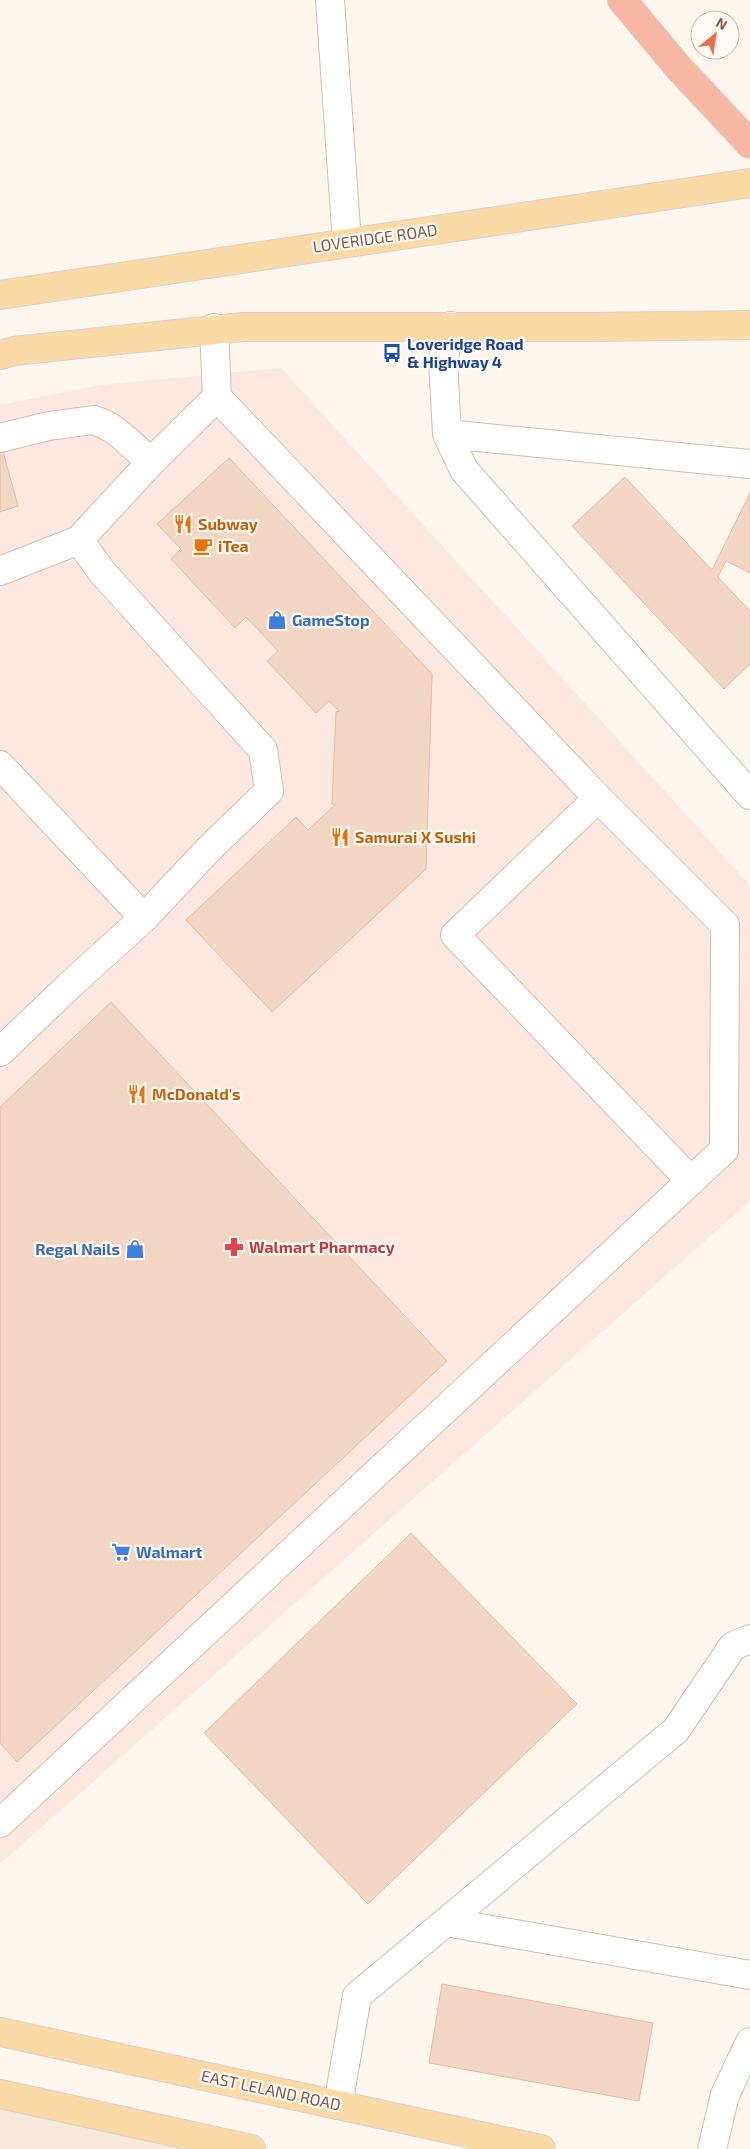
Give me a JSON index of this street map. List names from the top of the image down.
{
  "streets": {
    "main road": ["LOVERIDGE ROAD", "EAST LELAND ROAD"]
  },
  "places": {
    "bus stop": ["Loveridge Road & Highway 4"],
    "restaurant": ["Subway", "Samurai X Sushi", "McDonald's"],
    "cafe": ["iTea"],
    "shop": ["GameStop", "Regal Nails"],
    "pharmacy": ["Walmart Pharmacy"],
    "supermarket": ["Walmart"]
  },
  "north": "top right"
}
